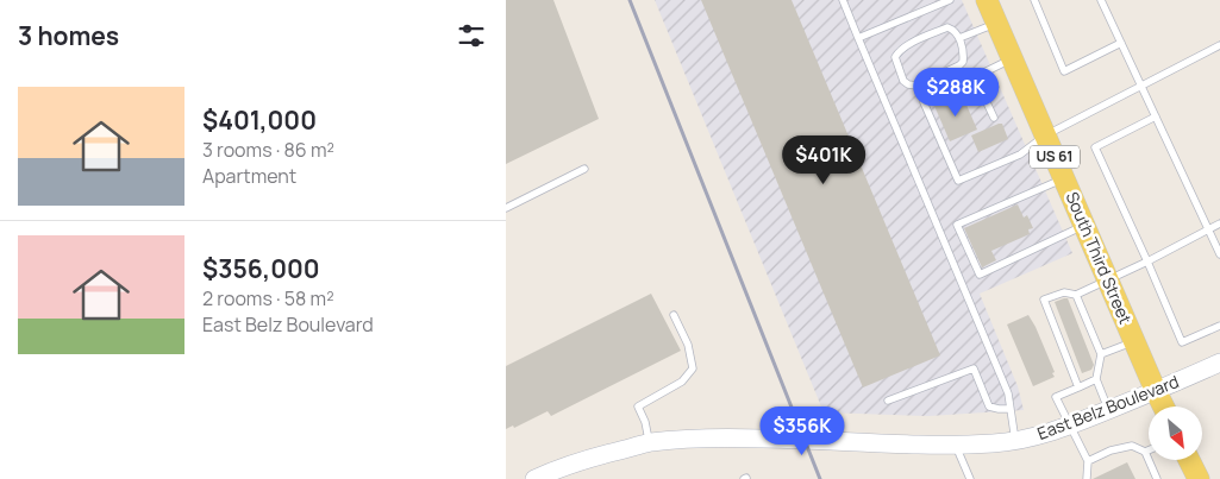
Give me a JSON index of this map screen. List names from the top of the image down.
{
  "streets": {
    "main road": ["US 61", "South Third Street"],
    "street": ["East Belz Boulevard"]
  },
  "crossings": [
    ["South Third Street", "East Belz Boulevard"]
  ],
  "north": "bottom right",
  "page": {
    "heading": "3 homes",
    "price": ["$288K", "$401K", "$356K"],
    "list": [
      {
        "name": "$401,000",
        "note": "3 rooms · 86 m² · Apartment"
      },
      {
        "name": "$356,000",
        "note": "2 rooms · 58 m² · East Belz Boulevard"
      }
    ]
  }
}
